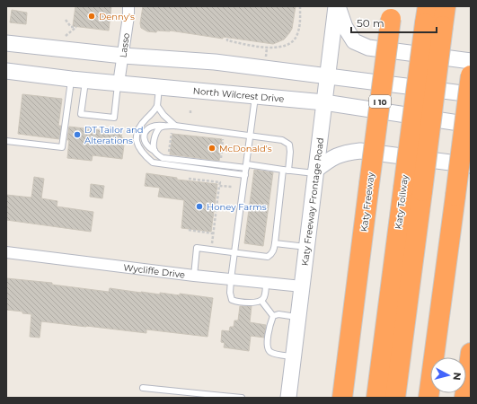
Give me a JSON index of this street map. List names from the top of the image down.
{
  "streets": {
    "highway": ["I 10", "Katy Freeway", "Katy Tollway"],
    "main road": ["North Wilcrest Drive", "Katy Freeway Frontage Road"],
    "street": ["Lasso", "Wycliffe Drive"]
  },
  "crossings": [
    ["Lasso", "North Wilcrest Drive"],
    ["North Wilcrest Drive", "Katy Freeway Frontage Road"],
    ["Katy Freeway Frontage Road", "Wycliffe Drive"]
  ],
  "places": [
    "Denny's",
    "DT Tailor and Alterations",
    "McDonald's",
    "Honey Farms"
  ],
  "scale_bar": "50 m",
  "north": "right"
}
